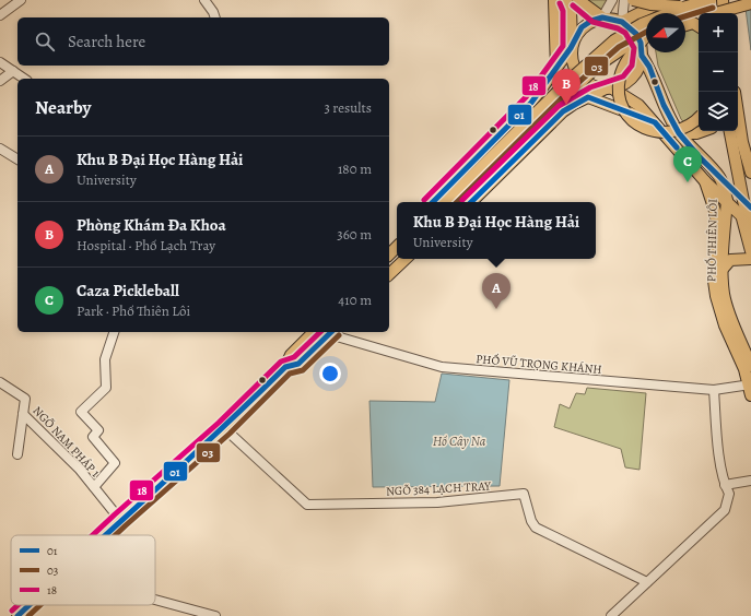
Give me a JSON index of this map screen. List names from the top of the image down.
{
  "streets": {
    "main road": ["PHỐ THIÊN LÔI"],
    "street": ["PHỐ VŨ TRỌNG KHÁNH", "NGÕ NAM PHÁP 1", "NGÕ 384 LẠCH TRAY"]
  },
  "crossings": [
    ["PHỐ THIÊN LÔI", "PHỐ VŨ TRỌNG KHÁNH"]
  ],
  "water": ["Hồ Cây Na"],
  "lines": ["transit line 18", "transit line 03", "transit line 01"],
  "legend": ["01", "03", "18"],
  "north": "left",
  "page": {
    "map_buttons": ["+", "−"],
    "search": "Search here",
    "pins": ["B", "C", "A"],
    "heading": ["Nearby", "3 results"],
    "list": [
      {
        "mark": "A",
        "name": "Khu B Đại Học Hàng Hải",
        "note": "University",
        "value": "180 m"
      },
      {
        "mark": "B",
        "name": "Phòng Khám Đa Khoa",
        "note": "Hospital · Phố Lạch Tray",
        "value": "360 m"
      },
      {
        "mark": "C",
        "name": "Caza Pickleball",
        "note": "Park · Phố Thiên Lôi",
        "value": "410 m"
      }
    ],
    "popup": ["Khu B Đại Học Hàng Hải", "University"]
  }
}
